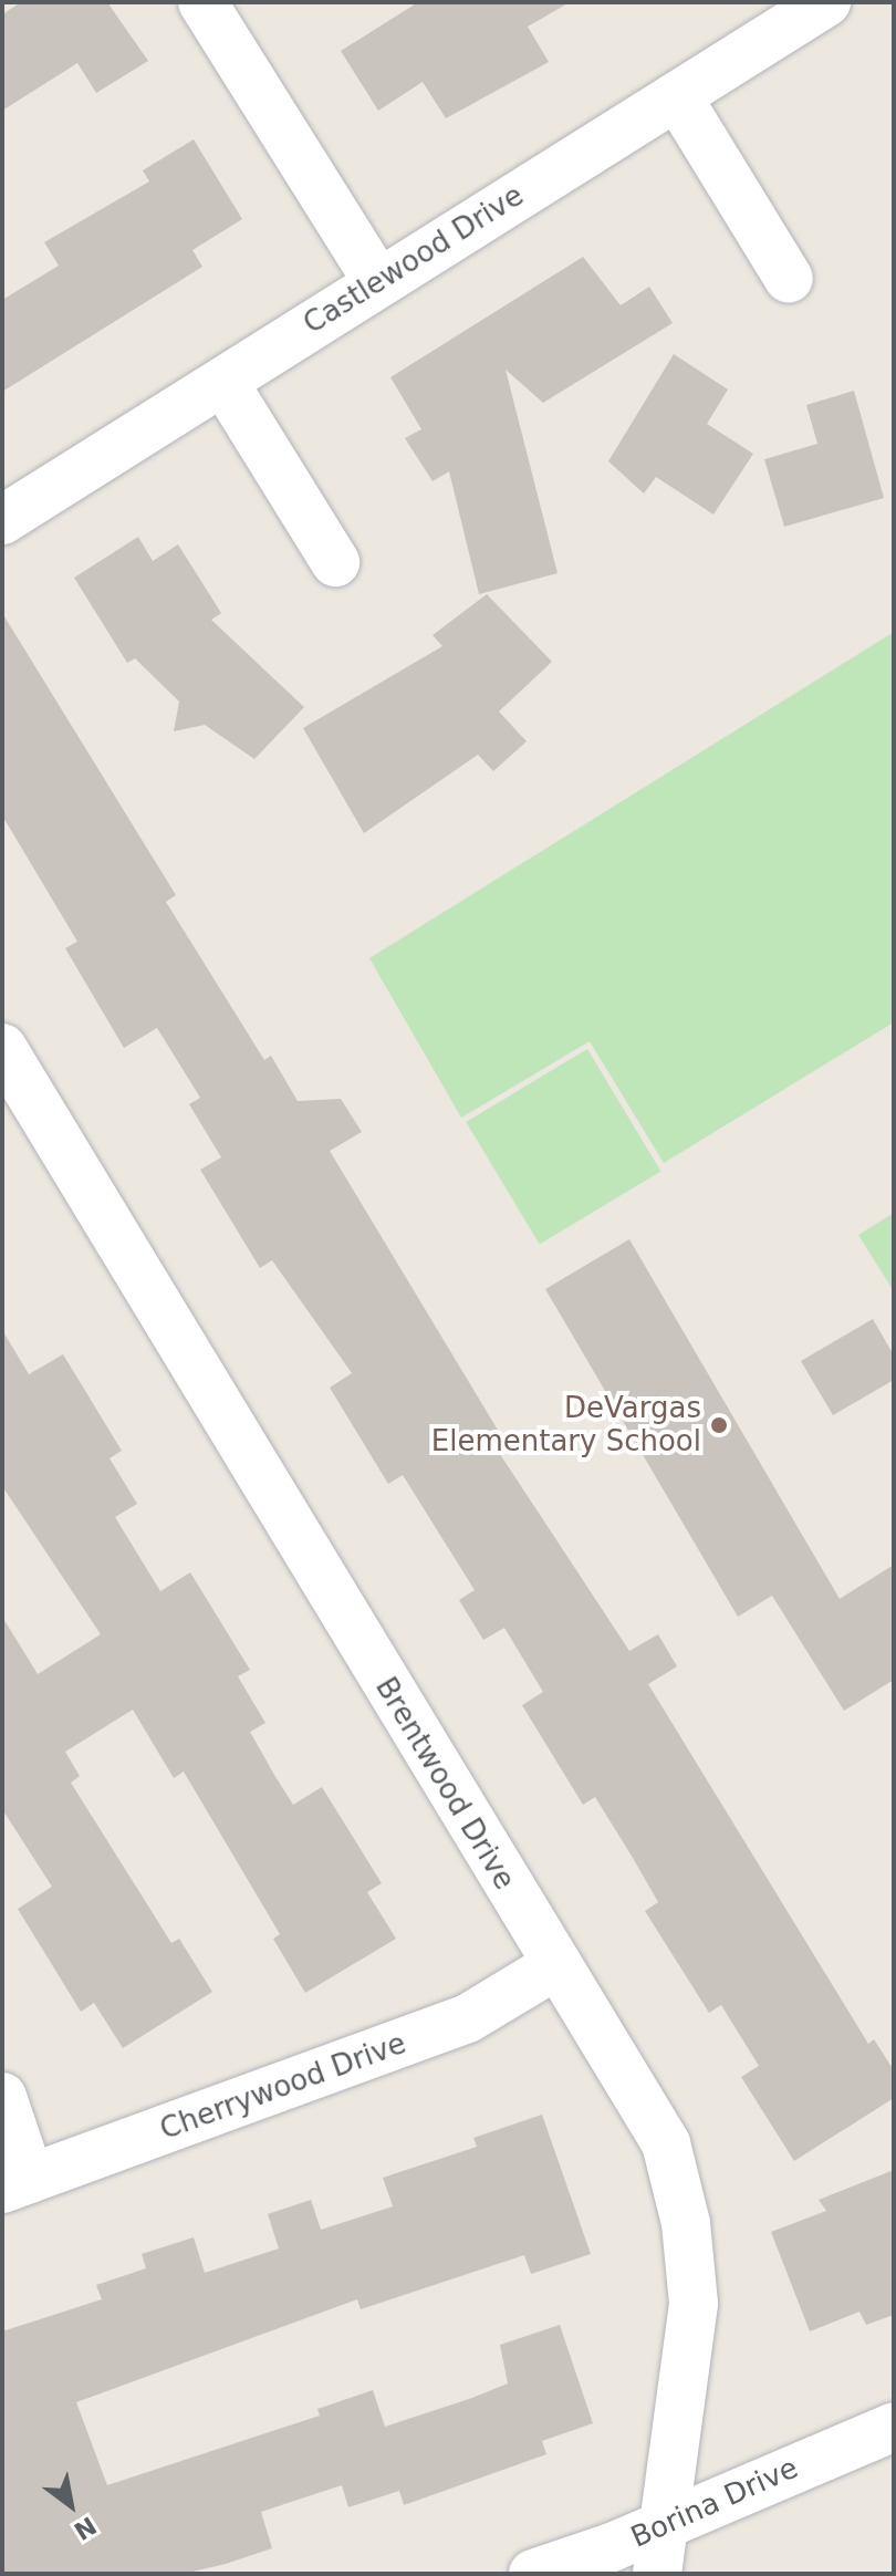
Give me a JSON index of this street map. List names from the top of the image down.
{
  "streets": {
    "street": [
      "Castlewood Drive",
      "Brentwood Drive",
      "Cherrywood Drive",
      "Borina Drive"
    ]
  },
  "crossings": [
    ["Brentwood Drive", "Cherrywood Drive"],
    ["Brentwood Drive", "Borina Drive"]
  ],
  "places": ["DeVargas Elementary School"],
  "north": "bottom right"
}
